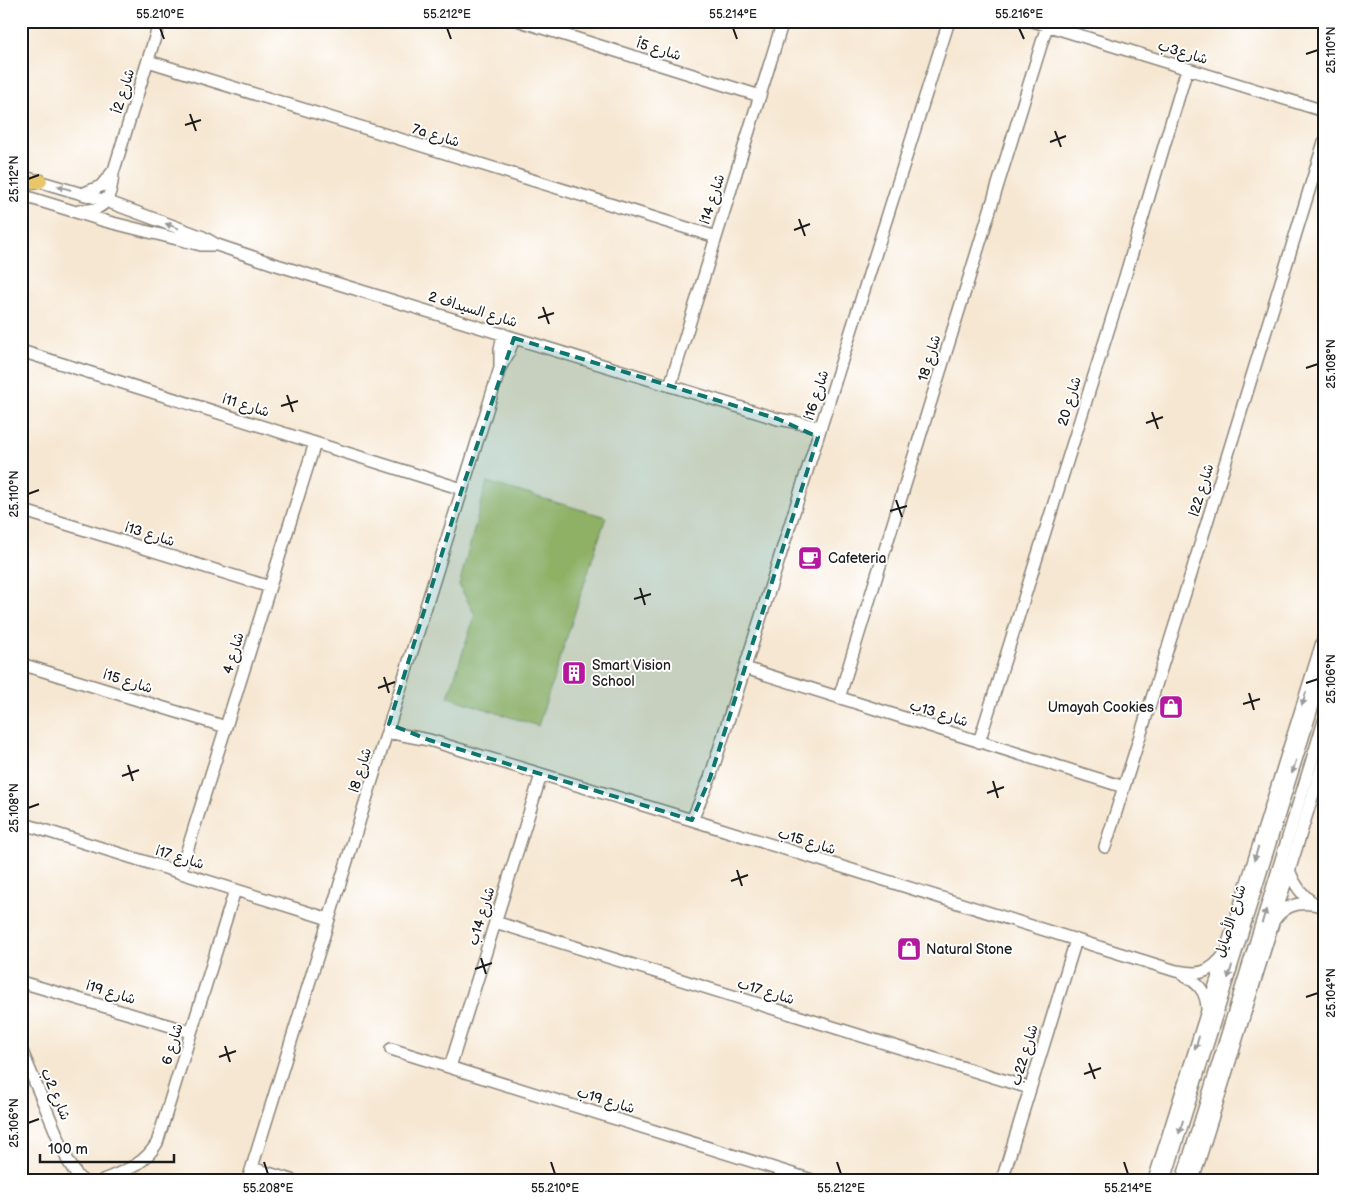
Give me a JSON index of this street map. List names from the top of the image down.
{
  "streets": {
    "street": [
      "شارع 5أ",
      "شارع3ب",
      "شارع 2أ",
      "7a شارع",
      "شارع 14ا",
      "شارع السيداف 2",
      "شارع 18",
      "شارع 16ا",
      "شارع 20",
      "شارع 11ا",
      "شارع 22ا",
      "شارع 13ا",
      "شارع 4",
      "شارع 15ا",
      "شارع 13ب",
      "شارع 8ا",
      "شارع 15ب",
      "شارع 17ا",
      "شارع 14ب",
      "شارع الأصايل",
      "شارع 17ب",
      "شارع 19ا",
      "شارع 6",
      "شارع 22ب",
      "شارع 2ب",
      "شارع 19ب"
    ]
  },
  "crossings": [
    ["شارع 5أ", "شارع 14ا"],
    ["شارع3ب", "شارع 18"],
    ["شارع3ب", "شارع 20"],
    ["شارع 2أ", "7a شارع"],
    ["شارع 2أ", "شارع السيداف 2"],
    ["7a شارع", "شارع 14ا"],
    ["شارع 14ا", "شارع السيداف 2"],
    ["شارع السيداف 2", "شارع 16ا"],
    ["شارع السيداف 2", "شارع 8ا"],
    ["شارع 18", "شارع 13ب"],
    ["شارع 16ا", "شارع 13ب"],
    ["شارع 16ا", "شارع 15ب"],
    ["شارع 20", "شارع 13ب"],
    ["شارع 11ا", "شارع 4"],
    ["شارع 11ا", "شارع 8ا"],
    ["شارع 22ا", "شارع 13ب"],
    ["شارع 13ا", "شارع 4"],
    ["شارع 4", "شارع 15ا"],
    ["شارع 4", "شارع 17ا"],
    ["شارع 8ا", "شارع 15ب"],
    ["شارع 8ا", "شارع 17ا"],
    ["شارع 15ب", "شارع 14ب"],
    ["شارع 15ب", "شارع 22ب"],
    ["شارع 17ا", "شارع 6"],
    ["شارع 14ب", "شارع 17ب"],
    ["شارع 14ب", "شارع 19ب"],
    ["شارع 17ب", "شارع 22ب"],
    ["شارع 19ا", "شارع 6"]
  ],
  "places": {
    "cafe": ["Cafeteria"],
    "building": ["Smart Vision School"],
    "shop": ["Umayah Cookies", "Natural Stone"]
  },
  "scale_bar": "100 m",
  "coordinates": [
    "55.210°E",
    "55.212°E",
    "55.214°E",
    "55.216°E",
    "25.110°N",
    "25.112°N",
    "25.108°N",
    "25.106°N",
    "25.104°N",
    "55.208°E"
  ]
}
